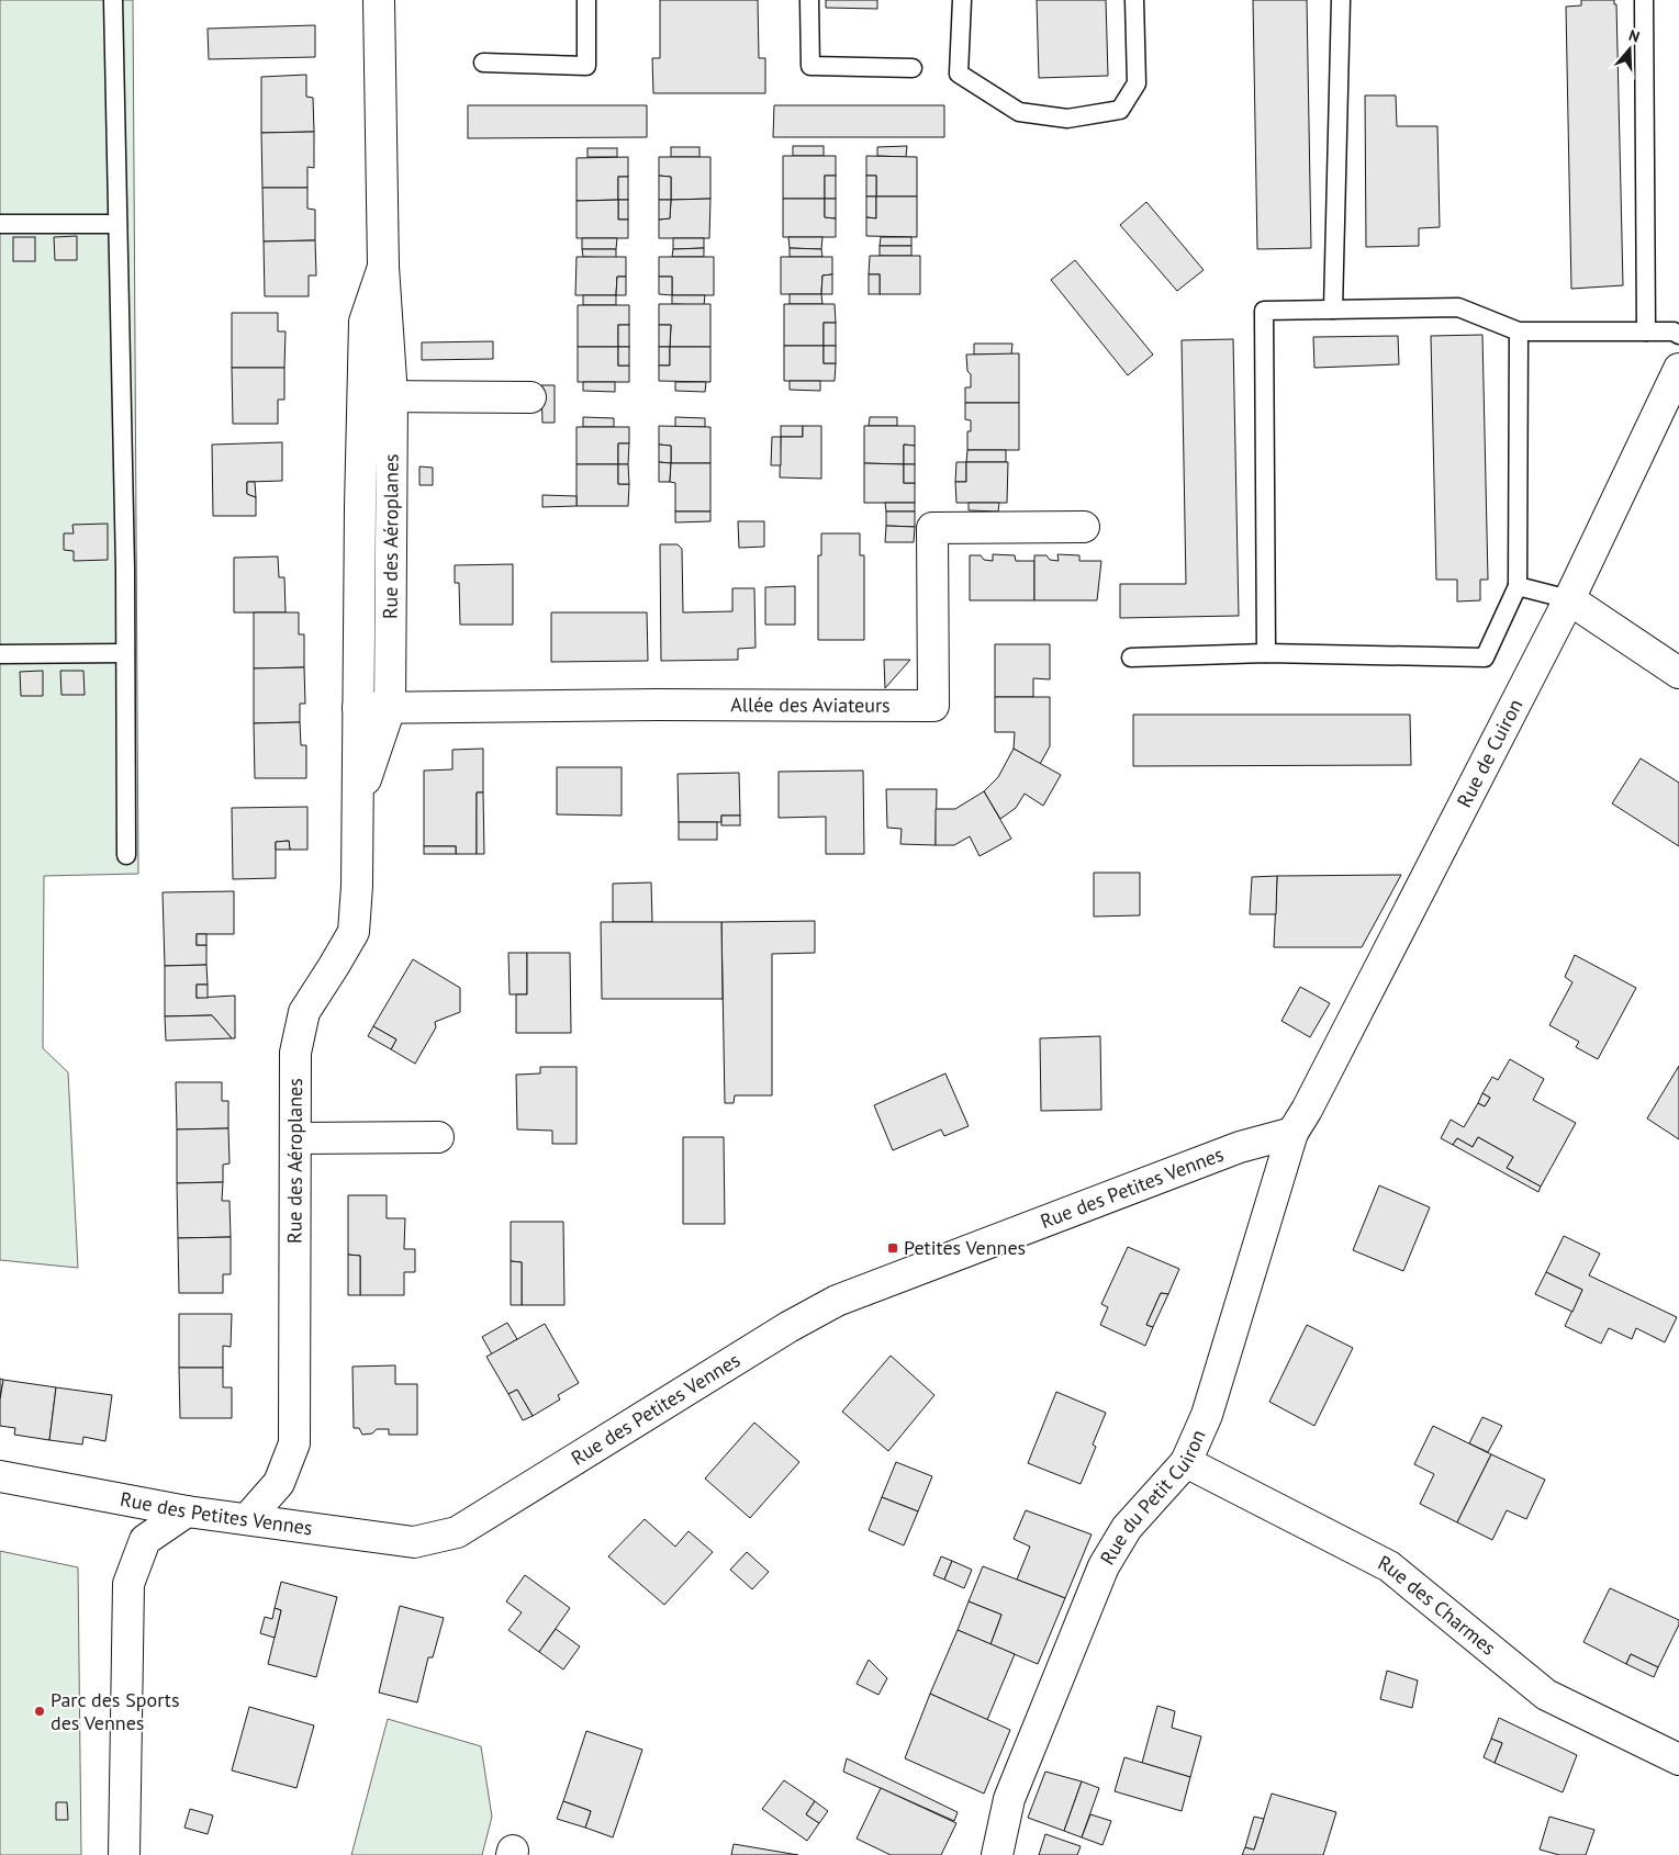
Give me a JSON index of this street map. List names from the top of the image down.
{
  "streets": {
    "street": [
      "Rue des Aéroplanes",
      "Allée des Aviateurs",
      "Rue de Cuiron",
      "Rue des Petites Vennes",
      "Rue du Petit Cuiron",
      "Rue des Charmes"
    ]
  },
  "crossings": [
    ["Rue des Aéroplanes", "Allée des Aviateurs"],
    ["Rue des Aéroplanes", "Rue des Petites Vennes"],
    ["Rue de Cuiron", "Rue des Petites Vennes"],
    ["Rue de Cuiron", "Rue du Petit Cuiron"],
    ["Rue des Petites Vennes", "Rue du Petit Cuiron"],
    ["Rue du Petit Cuiron", "Rue des Charmes"]
  ],
  "places": {
    "transit": ["Petites Vennes"],
    "other": ["Parc des Sports des Vennes"]
  },
  "north": "top"
}
